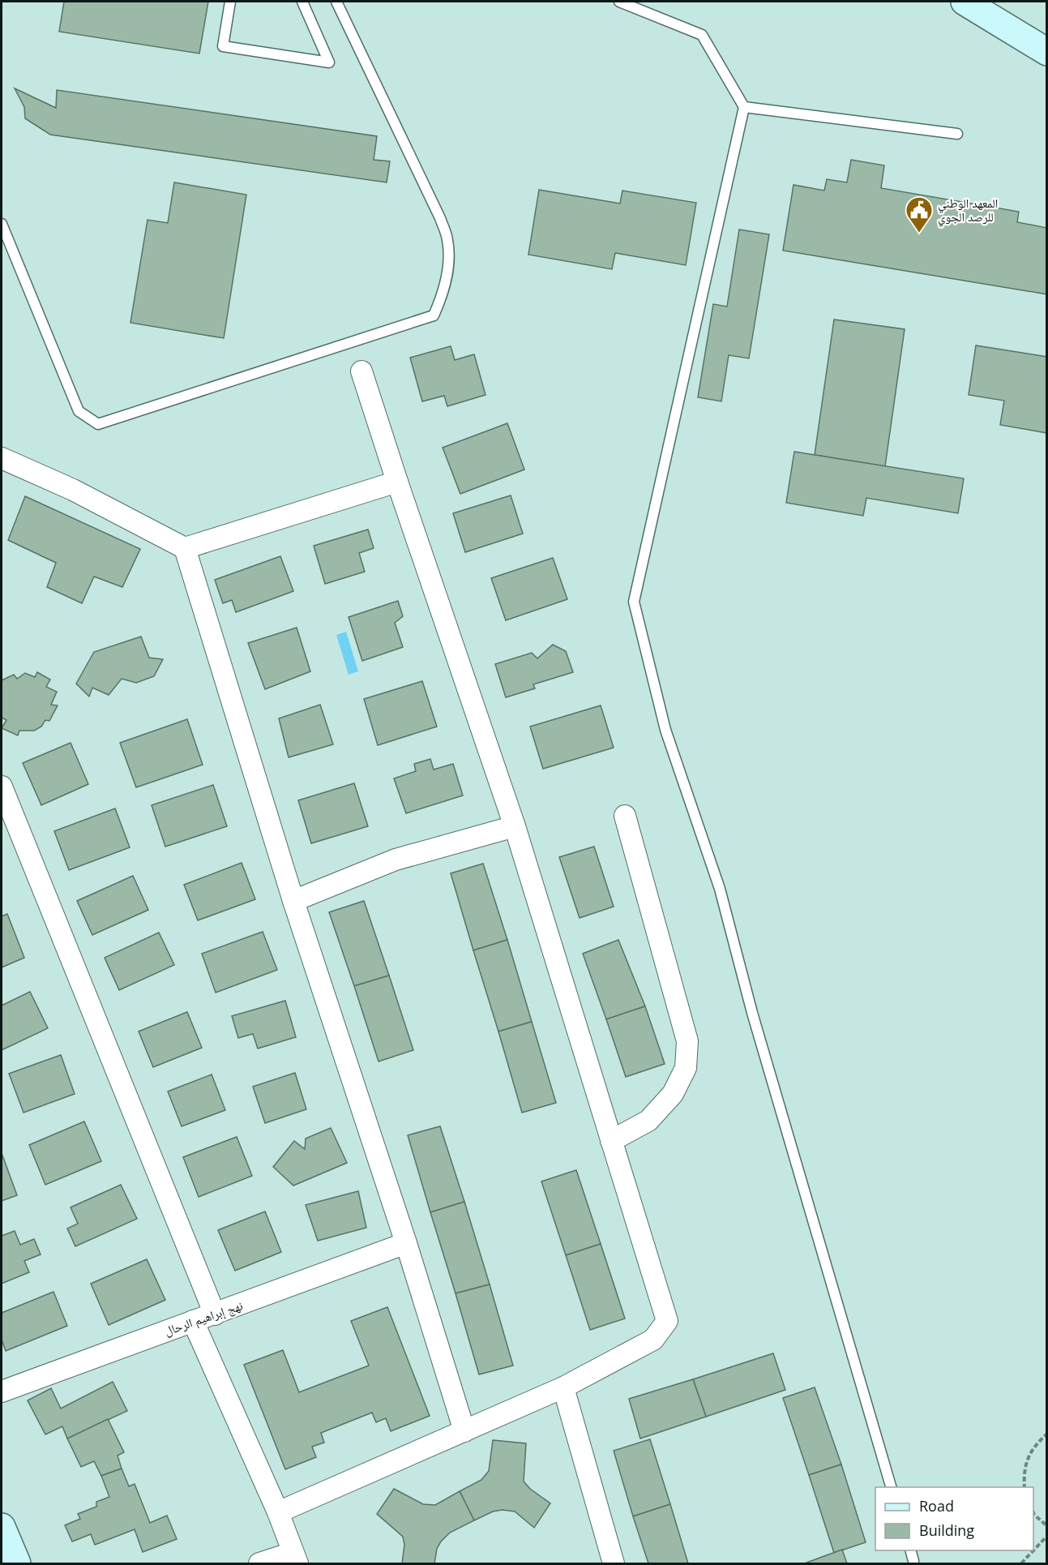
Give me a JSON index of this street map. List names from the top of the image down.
{
  "streets": {
    "street": ["نهج إبراهيم الرحال"]
  },
  "places": {
    "public building": ["المعهد الوطني للرصد الجوي"]
  },
  "legend": ["Road", "Building"]
}
